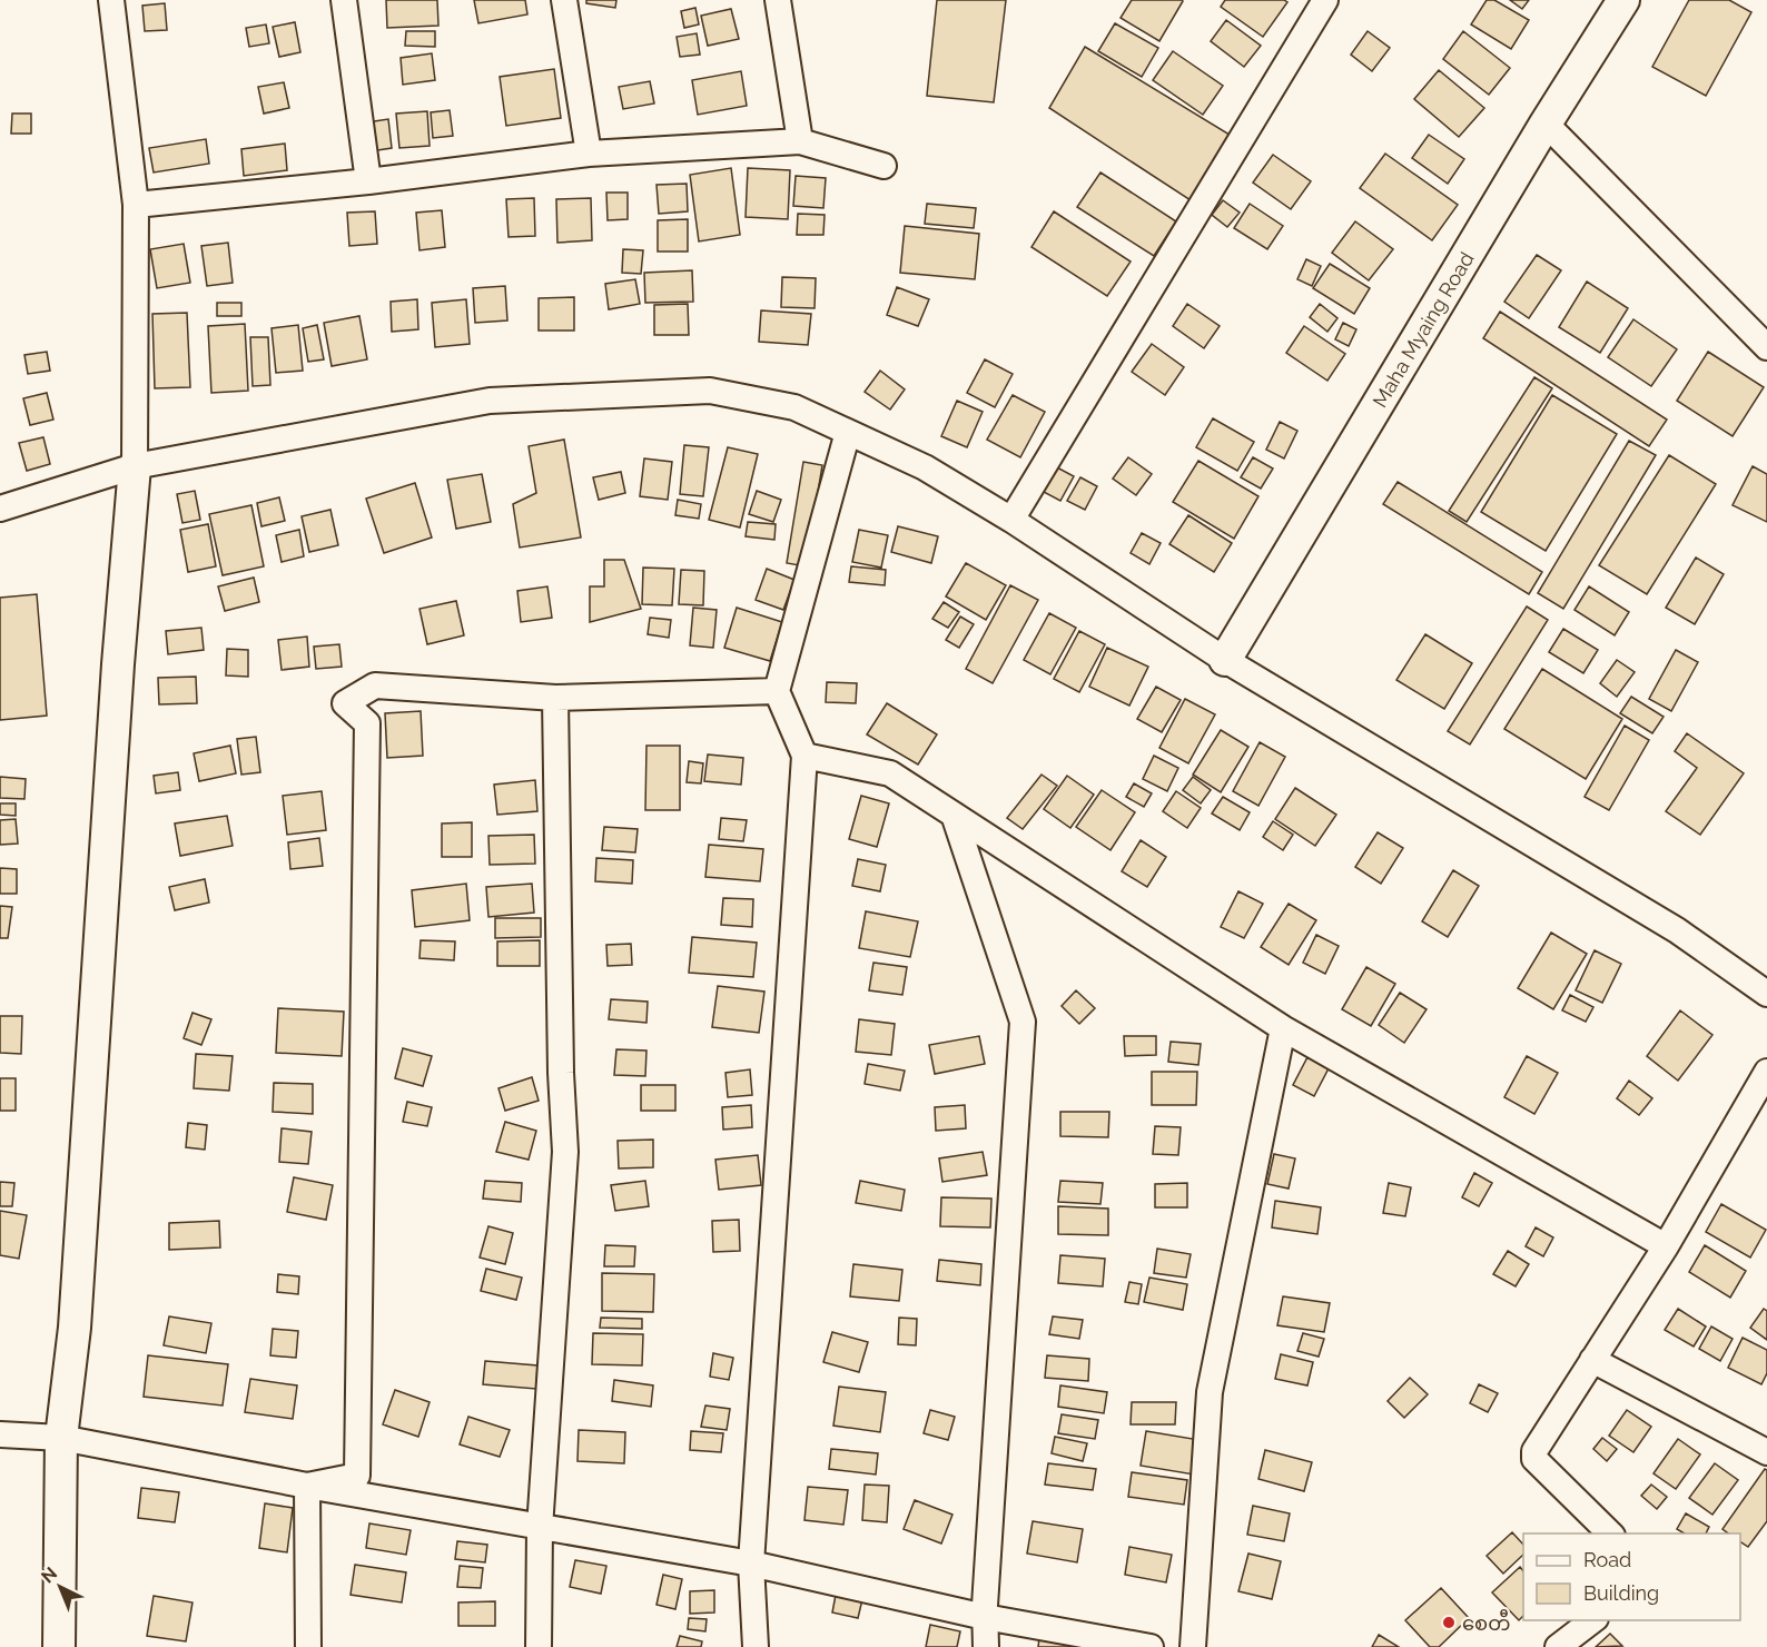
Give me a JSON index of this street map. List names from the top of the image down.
{
  "streets": {
    "street": ["Maha Myaing Road"]
  },
  "places": ["စေတီ"],
  "legend": ["Road", "Building"],
  "north": "top left"
}
